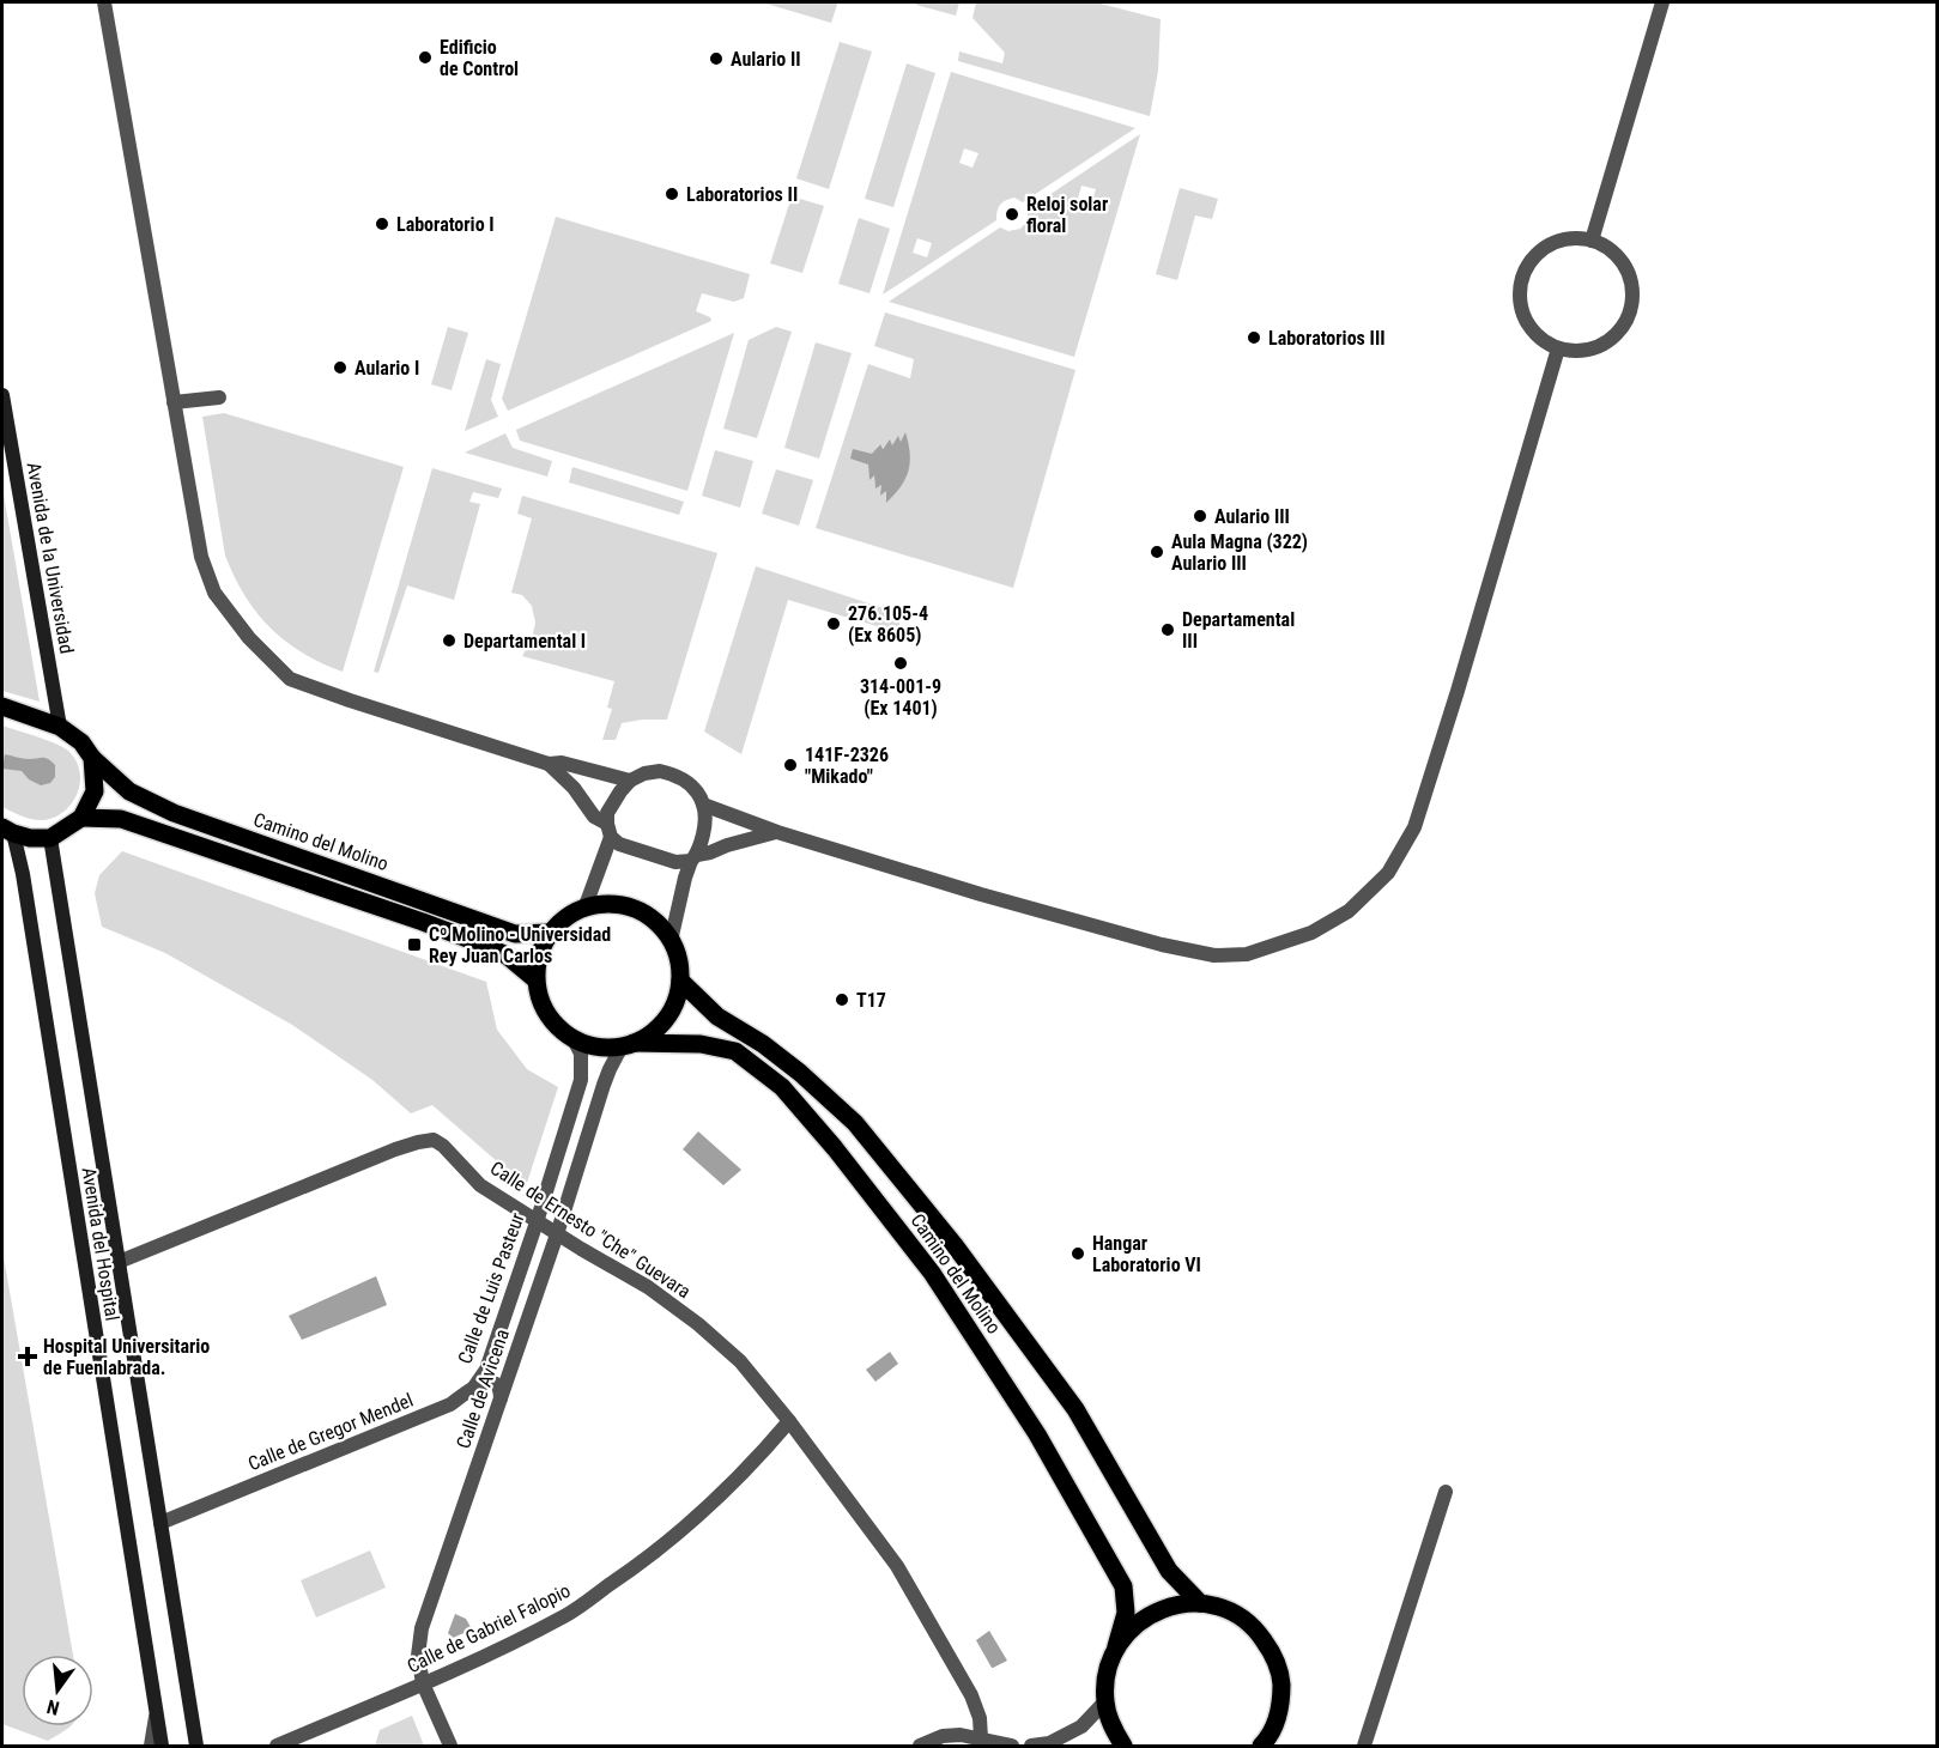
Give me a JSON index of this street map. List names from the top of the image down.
{
  "streets": {
    "main road": ["Avenida de la Universidad", "Camino del Molino", "Avenida del Hospital"],
    "street": [
      "Calle de Ernesto \"Che\" Guevara",
      "Calle de Luis Pasteur",
      "Calle de Avicena",
      "Calle de Gregor Mendel",
      "Calle de Gabriel Falopio"
    ]
  },
  "crossings": [
    ["Avenida de la Universidad", "Camino del Molino"],
    ["Camino del Molino", "Calle de Luis Pasteur"],
    ["Camino del Molino", "Calle de Avicena"],
    ["Calle de Ernesto \"Che\" Guevara", "Avenida del Hospital"],
    ["Calle de Ernesto \"Che\" Guevara", "Calle de Luis Pasteur"],
    ["Calle de Ernesto \"Che\" Guevara", "Calle de Avicena"],
    ["Calle de Ernesto \"Che\" Guevara", "Calle de Gabriel Falopio"],
    ["Avenida del Hospital", "Calle de Gregor Mendel"],
    ["Calle de Luis Pasteur", "Calle de Avicena"],
    ["Calle de Luis Pasteur", "Calle de Gregor Mendel"],
    ["Calle de Avicena", "Calle de Gabriel Falopio"]
  ],
  "places": {
    "other": [
      "Edificio de Control",
      "Aulario II",
      "Laboratorios II",
      "Reloj solar floral",
      "Laboratorio I",
      "Laboratorios III",
      "Aulario I",
      "Aulario III",
      "Aula Magna (322) Aulario III",
      "276.105-4 (Ex 8605)",
      "Departamental III",
      "Departamental I",
      "314-001-9 (Ex 1401)",
      "141F-2326 \"Mikado\"",
      "T17",
      "Hangar Laboratorio VI"
    ],
    "transit": ["Cº Molino - Universidad Rey Juan Carlos"],
    "health": ["Hospital Universitario de Fuenlabrada."]
  },
  "north": "bottom"
}
